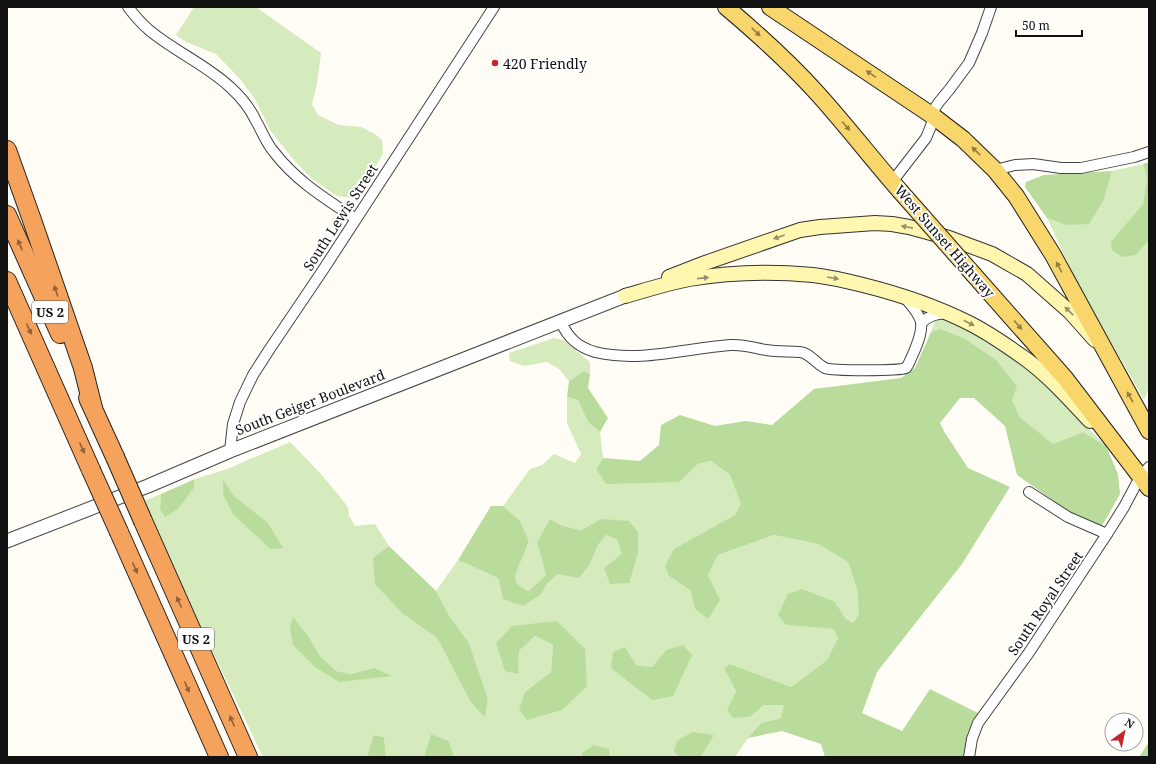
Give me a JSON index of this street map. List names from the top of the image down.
{
  "streets": {
    "highway": ["US 2"],
    "main road": ["West Sunset Highway"],
    "street": ["South Lewis Street", "South Geiger Boulevard", "South Royal Street"]
  },
  "crossings": [
    ["South Lewis Street", "South Geiger Boulevard"],
    ["West Sunset Highway", "South Royal Street"]
  ],
  "places": ["420 Friendly"],
  "scale_bar": "50 m",
  "north": "top right"
}
